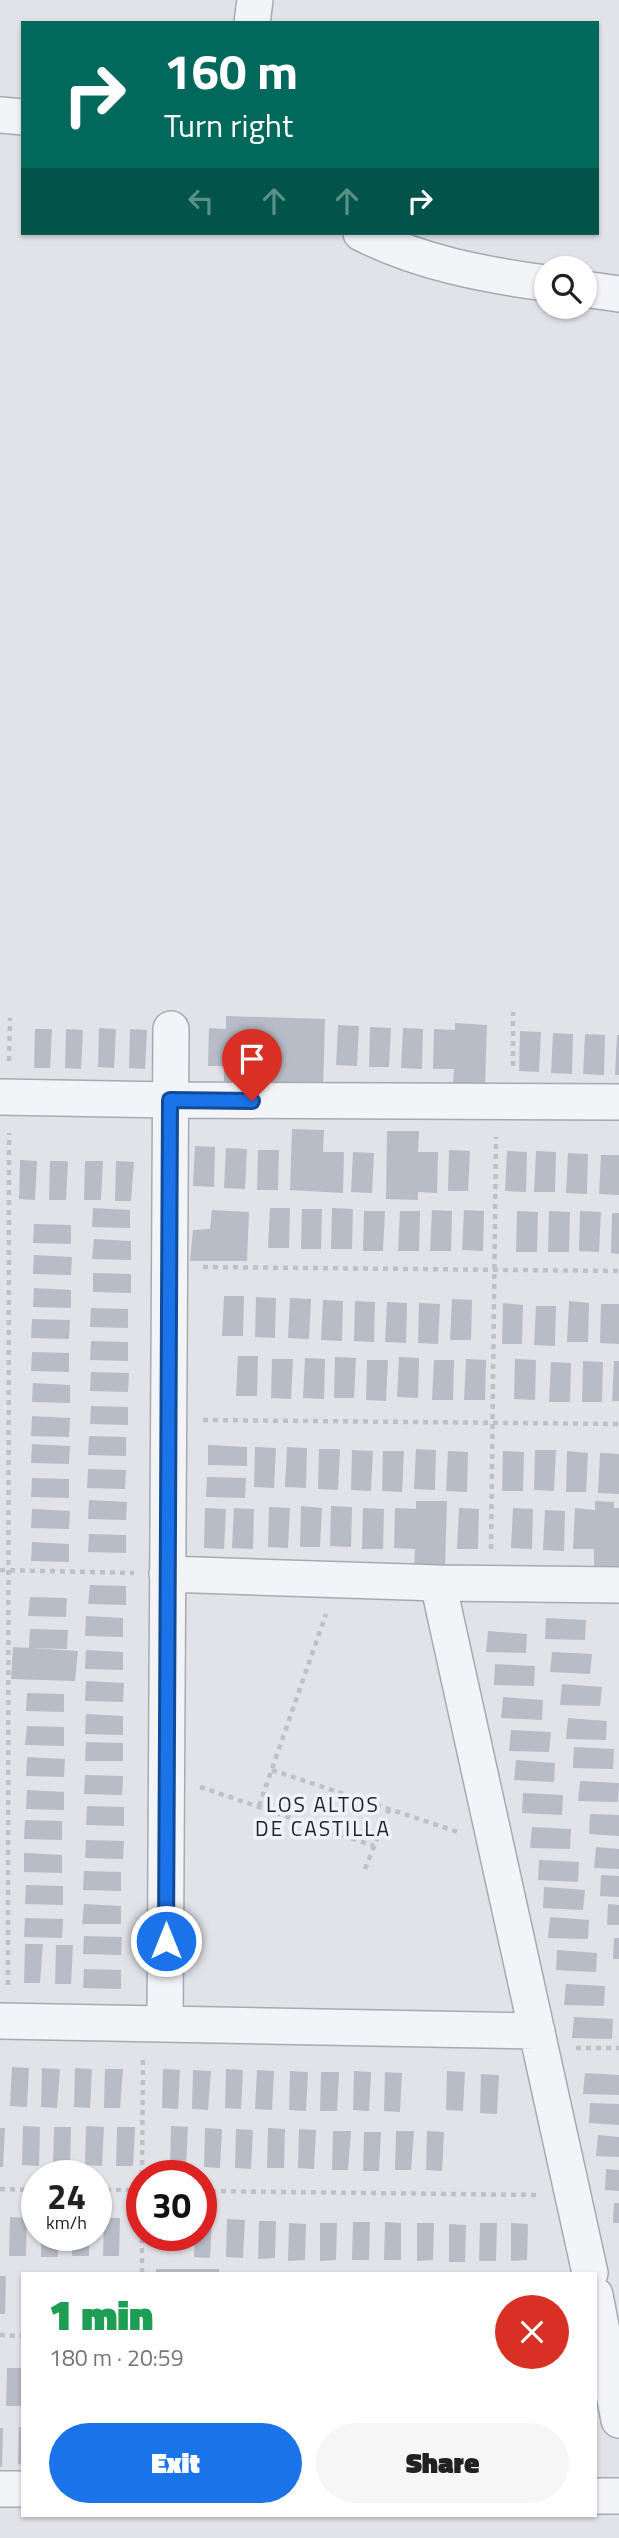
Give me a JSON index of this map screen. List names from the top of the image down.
{
  "districts": ["LOS ALTOS DE CASTILLA"],
  "page": {
    "turn": ["160 m", "Turn right"],
    "speed": "24 km/h",
    "limit": "30",
    "heading": ["1 min", "180 m · 20:59"],
    "buttons": ["Exit", "Share"]
  }
}
